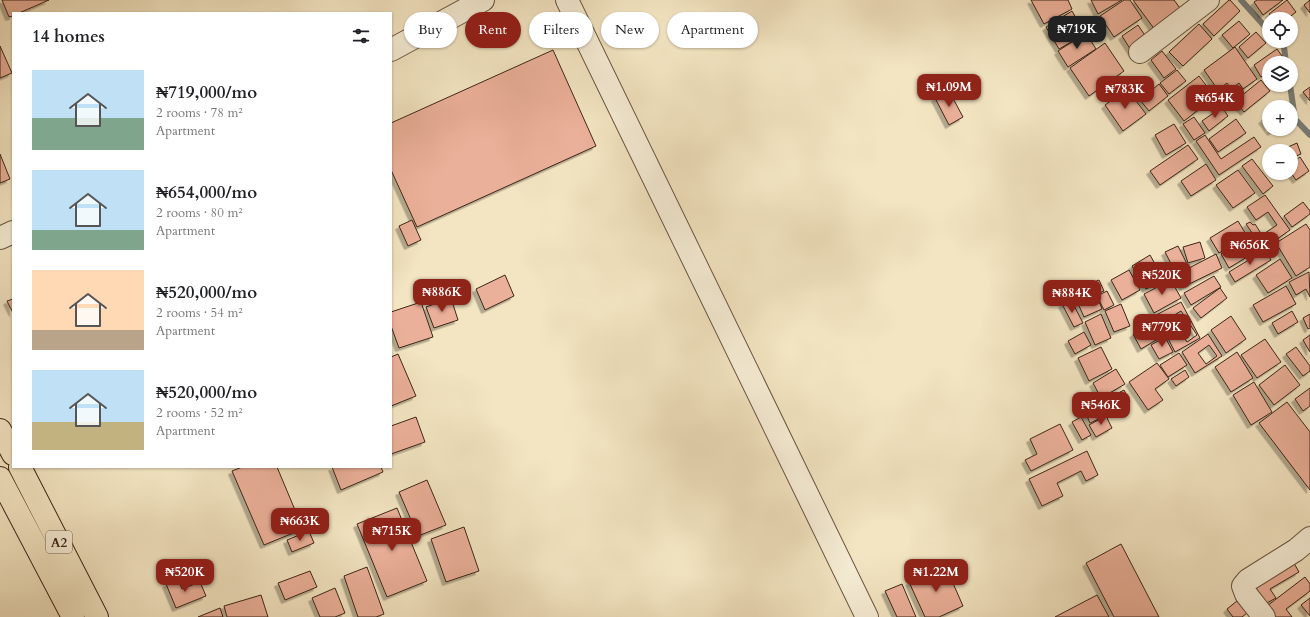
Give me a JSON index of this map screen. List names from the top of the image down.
{
  "streets": {
    "highway": ["A2"]
  },
  "page": {
    "map_buttons": ["+", "−"],
    "chip": [
      "Buy",
      "Rent",
      "Filters",
      "New",
      "Apartment"
    ],
    "heading": "14 homes",
    "price": [
      "₦719K",
      "₦1.09M",
      "₦783K",
      "₦654K",
      "₦656K",
      "₦520K",
      "₦886K",
      "₦884K",
      "₦779K",
      "₦546K",
      "₦663K",
      "₦715K",
      "₦520K",
      "₦1.22M"
    ],
    "list": [
      {
        "name": "₦719,000/mo",
        "note": "2 rooms · 78 m² · Apartment"
      },
      {
        "name": "₦654,000/mo",
        "note": "2 rooms · 80 m² · Apartment"
      },
      {
        "name": "₦520,000/mo",
        "note": "2 rooms · 54 m² · Apartment"
      },
      {
        "name": "₦520,000/mo",
        "note": "2 rooms · 52 m² · Apartment"
      }
    ]
  }
}
